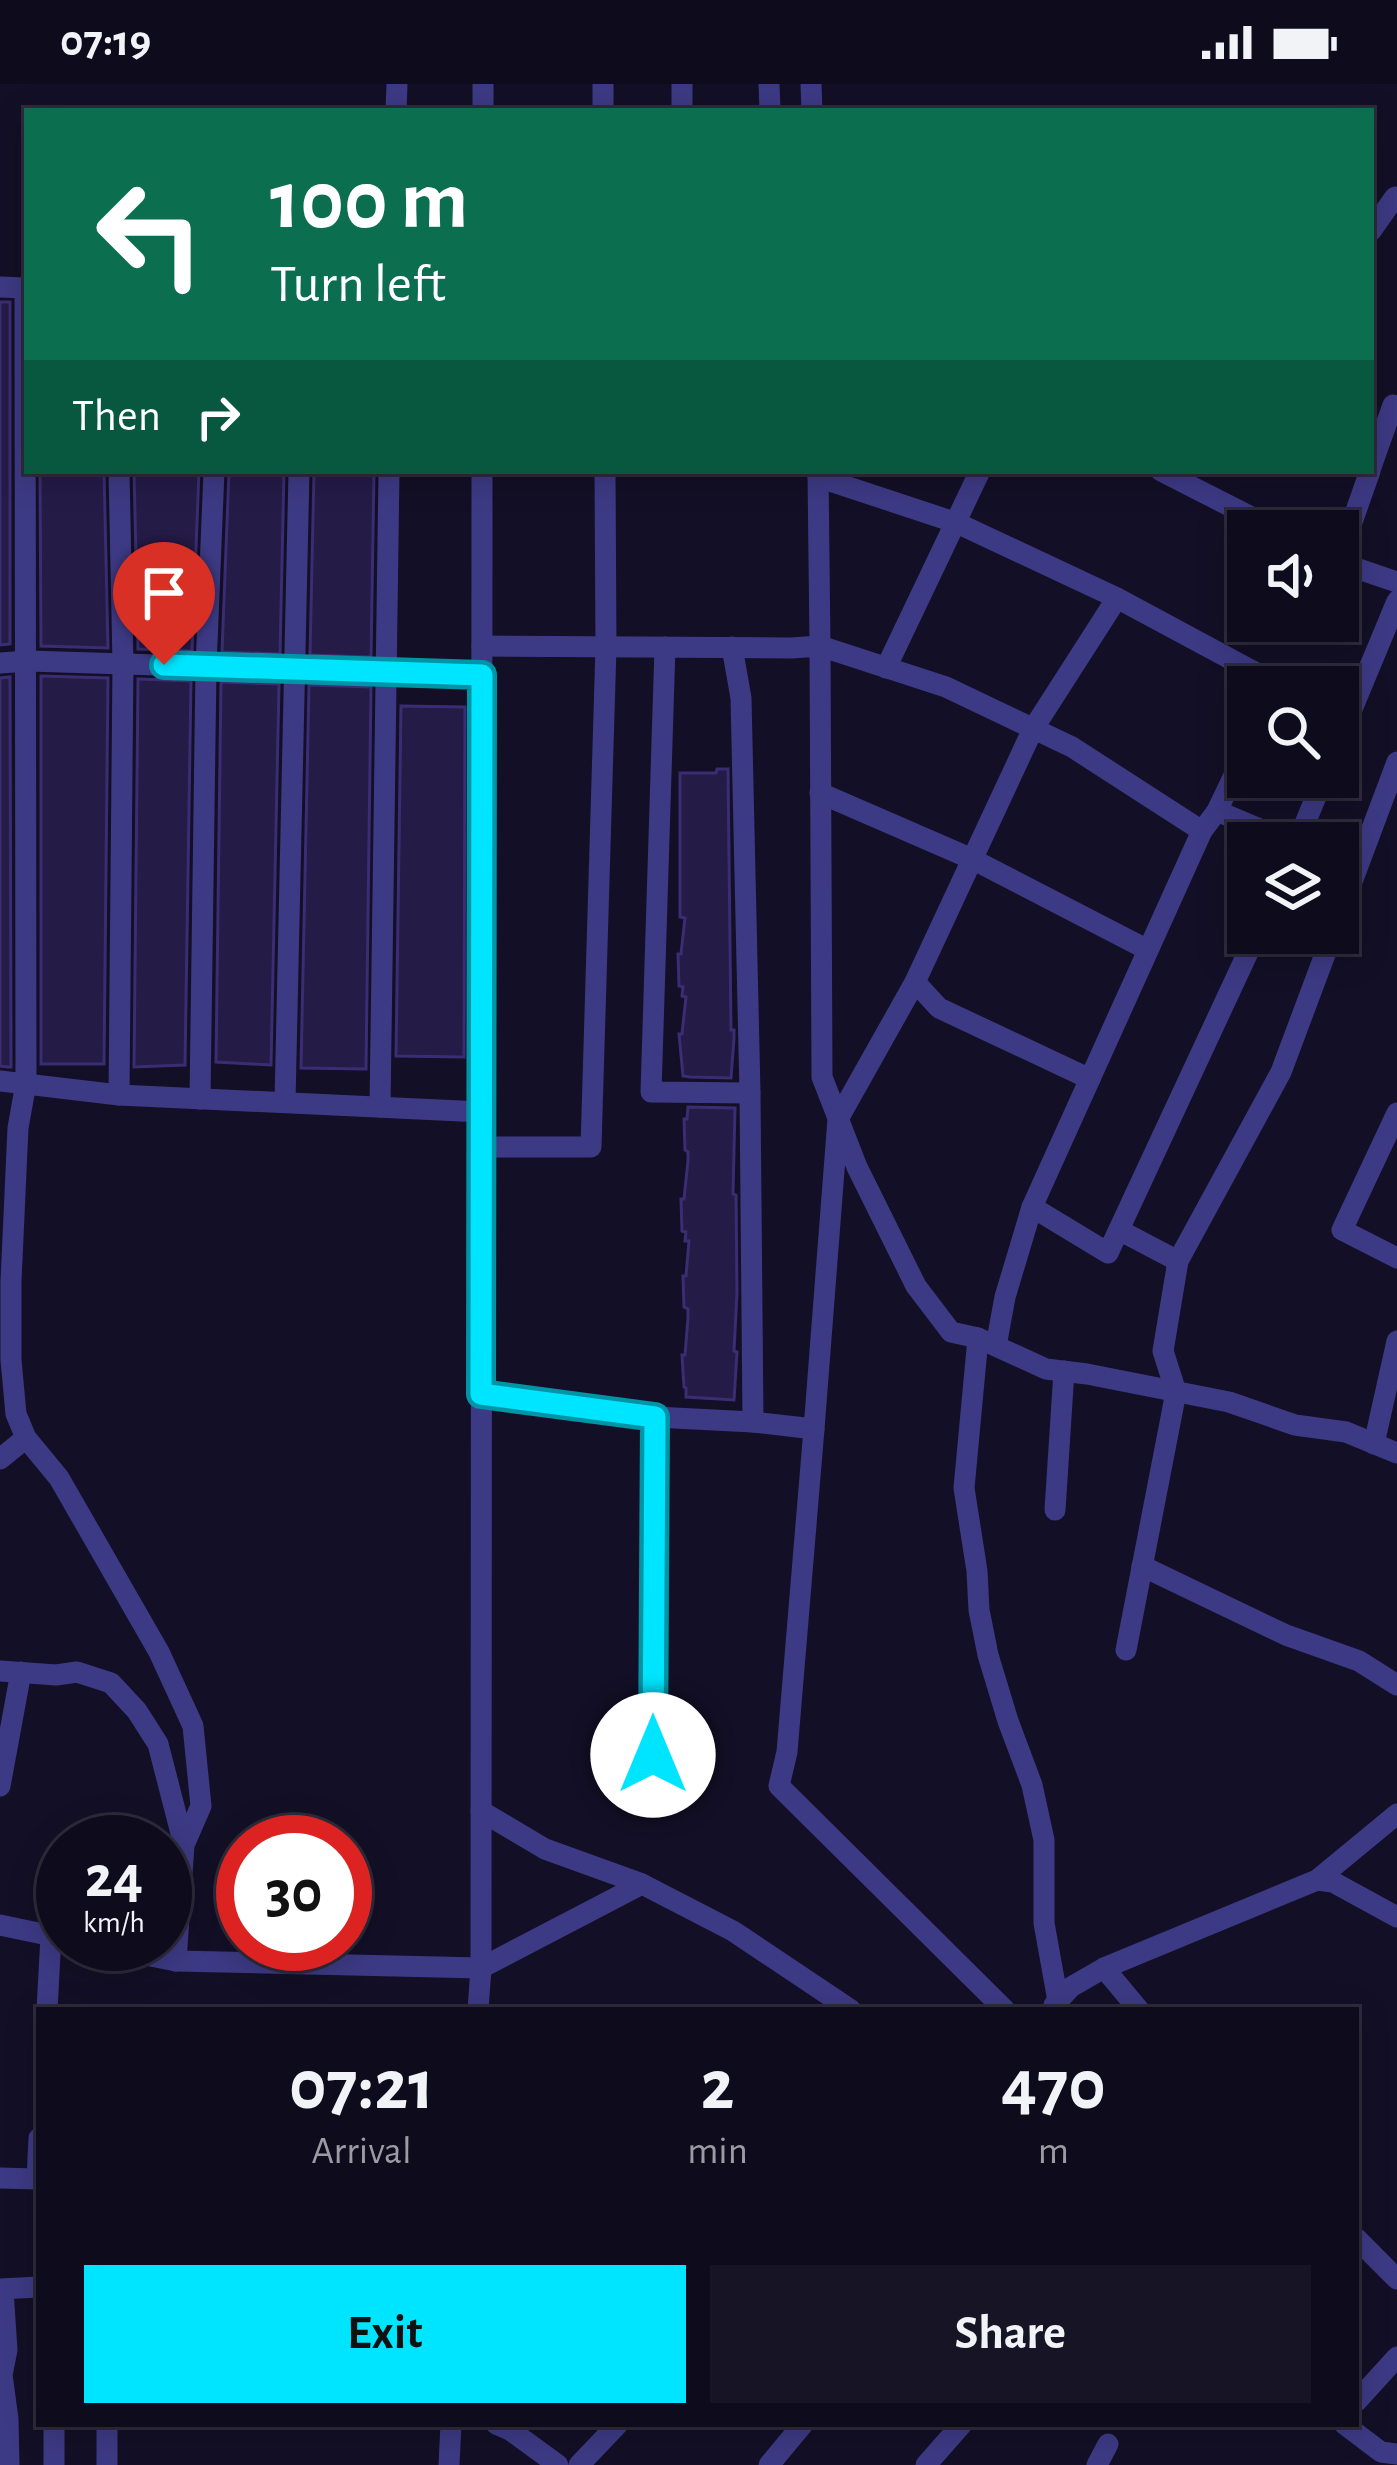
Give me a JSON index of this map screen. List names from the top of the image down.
{
  "page": {
    "status": "07:19",
    "turn": ["100 m", "Turn left"],
    "then": "Then",
    "speed": "24 km/h",
    "limit": "30",
    "eta": [
      "07:21",
      "Arrival",
      "2",
      "min",
      "470",
      "m"
    ],
    "buttons": ["Exit", "Share"]
  }
}
